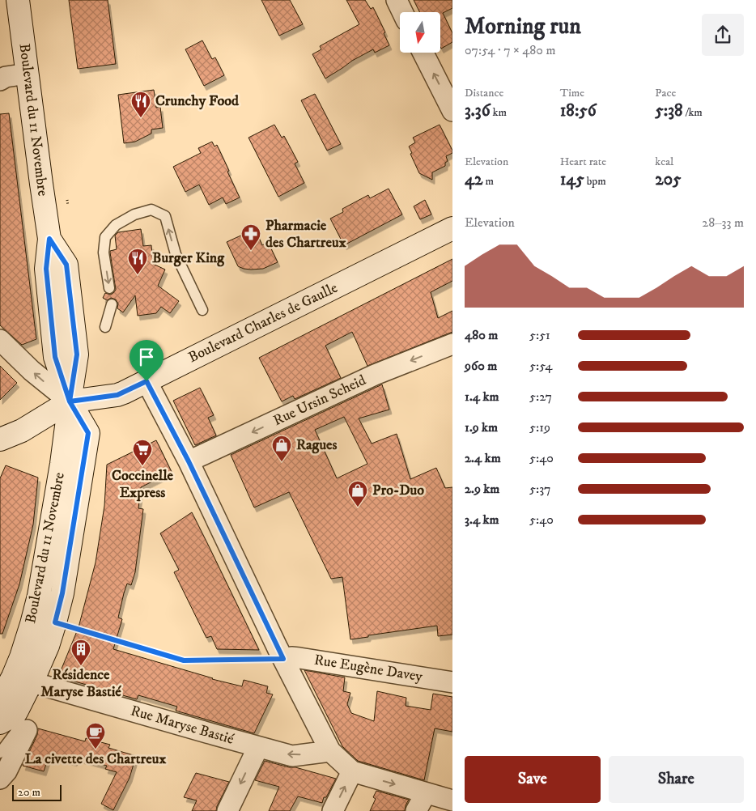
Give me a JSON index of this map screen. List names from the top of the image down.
{
  "streets": {
    "main road": ["Boulevard du 11 Novembre", "Boulevard Charles de Gaulle"],
    "street": ["Rue Ursin Scheid", "Rue Eugène Davey", "Rue Maryse Bastié"]
  },
  "crossings": [
    ["Boulevard du 11 Novembre", "Boulevard Charles de Gaulle"],
    ["Boulevard du 11 Novembre", "Rue Maryse Bastié"]
  ],
  "one_way": ["Rue Ursin Scheid"],
  "places": {
    "restaurant": ["Crunchy Food", "Burger King"],
    "pharmacy": ["Pharmacie des Chartreux"],
    "shop": ["Ragues", "Pro-Duo"],
    "supermarket": ["Coccinelle Express"],
    "building": ["Résidence Maryse Bastié"],
    "cafe": ["La civette des Chartreux"]
  },
  "scale_bar": "20 m",
  "north": "bottom",
  "page": {
    "heading": ["Morning run", "07:54 · 7 × 480 m"],
    "stats": [
      ["Distance", "3.36 km"],
      ["Time", "18:56"],
      ["Pace", "5:38 /km"],
      ["Elevation", "42 m"],
      ["Heart rate", "145 bpm"],
      ["kcal", "205"]
    ],
    "chart": ["Elevation", "28–33 m"],
    "list": [
      {
        "name": "480 m",
        "note": "5:51"
      },
      {
        "name": "960 m",
        "note": "5:54"
      },
      {
        "name": "1.4 km",
        "note": "5:27"
      },
      {
        "name": "1.9 km",
        "note": "5:19"
      },
      {
        "name": "2.4 km",
        "note": "5:40"
      },
      {
        "name": "2.9 km",
        "note": "5:37"
      },
      {
        "name": "3.4 km",
        "note": "5:40"
      }
    ],
    "buttons": ["Save", "Share"],
    "scale": "20 m"
  }
}
